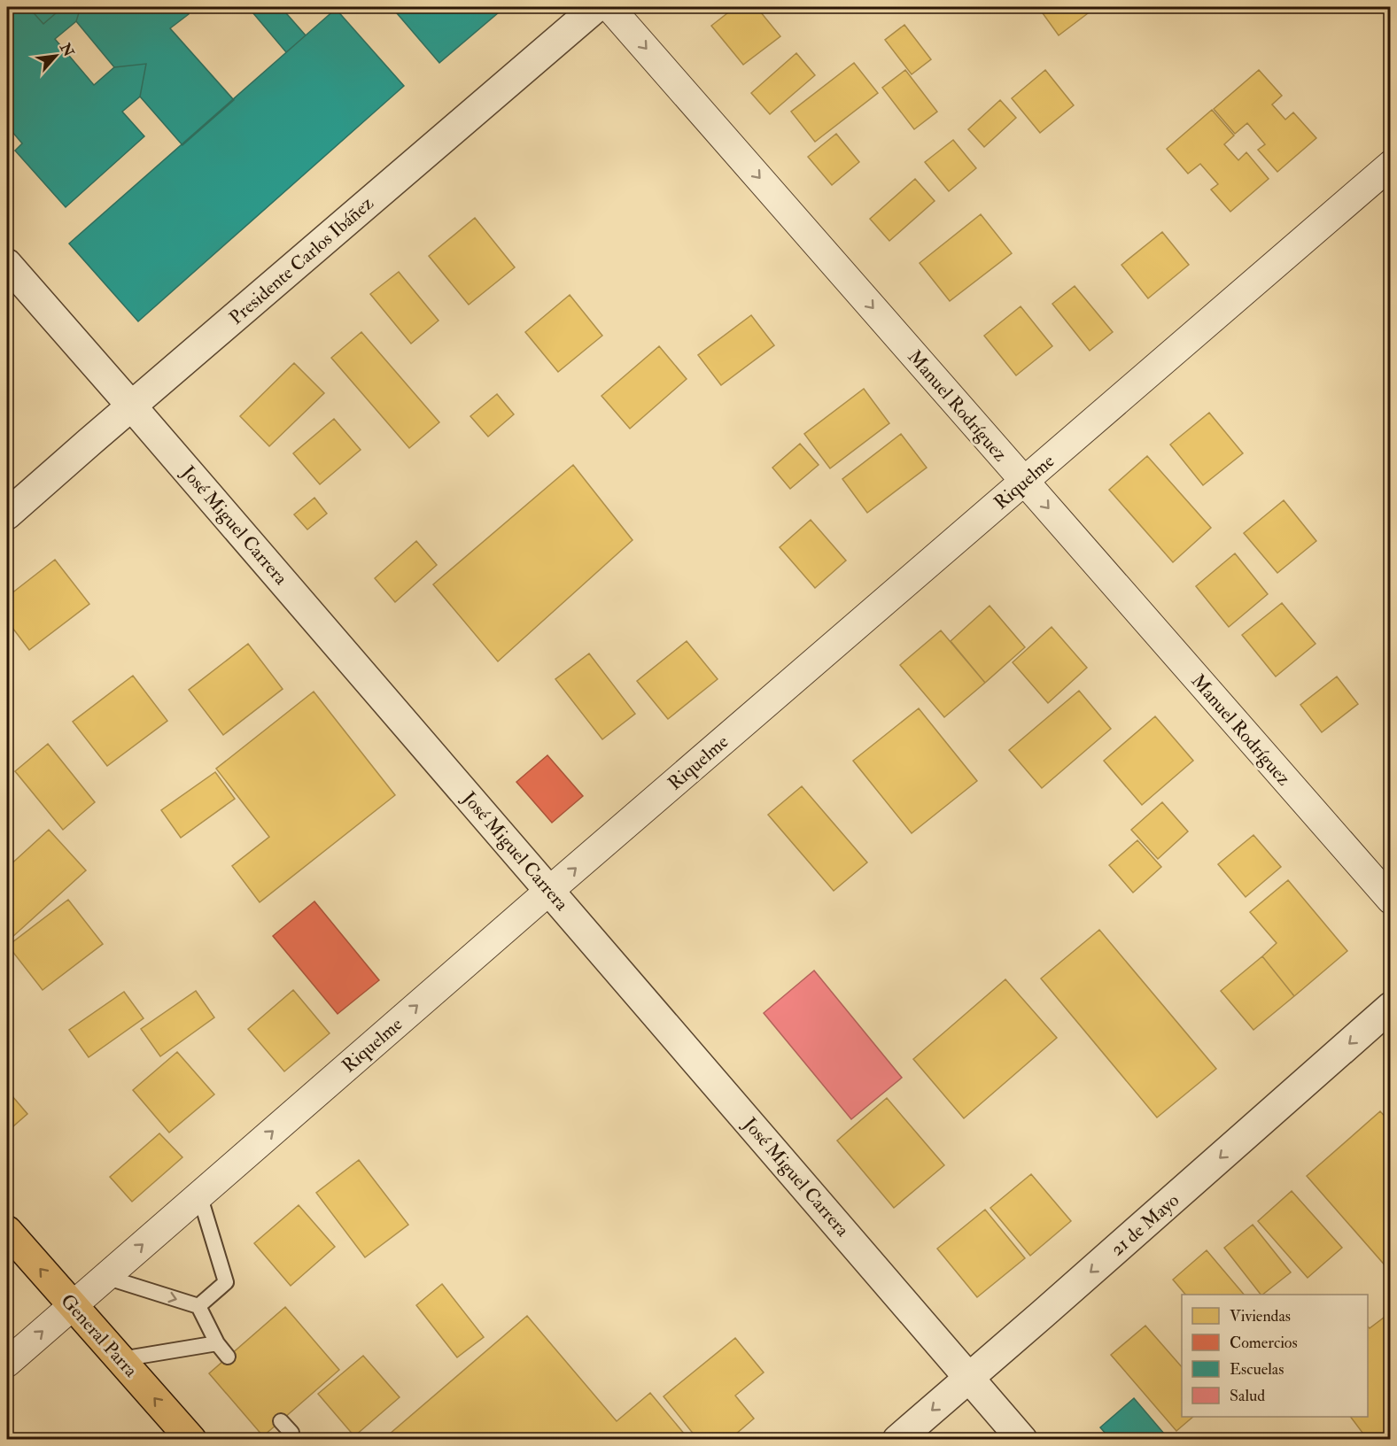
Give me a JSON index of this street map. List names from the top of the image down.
{
  "streets": {
    "main road": ["General Parra"],
    "street": [
      "Presidente Carlos Ibáñez",
      "Manuel Rodríguez",
      "Riquelme",
      "José Miguel Carrera",
      "21 de Mayo"
    ]
  },
  "crossings": [
    ["Presidente Carlos Ibáñez", "José Miguel Carrera"],
    ["Manuel Rodríguez", "Riquelme"],
    ["Riquelme", "José Miguel Carrera"],
    ["Riquelme", "General Parra"],
    ["José Miguel Carrera", "21 de Mayo"]
  ],
  "one_way": [
    "Manuel Rodríguez",
    "Riquelme",
    "21 de Mayo",
    "General Parra"
  ],
  "legend": [
    "Viviendas",
    "Comercios",
    "Escuelas",
    "Salud"
  ],
  "north": "top right"
}
